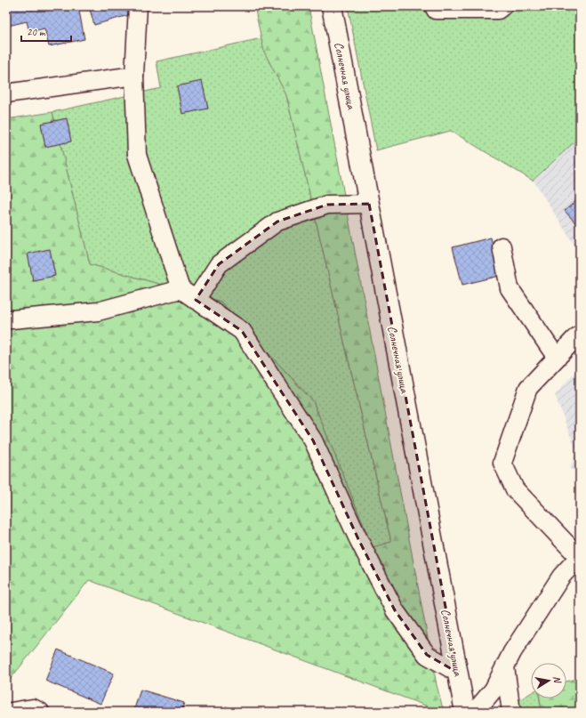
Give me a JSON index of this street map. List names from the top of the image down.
{
  "streets": {
    "street": ["Солнечная улица"]
  },
  "scale_bar": "20 m",
  "north": "right"
}
